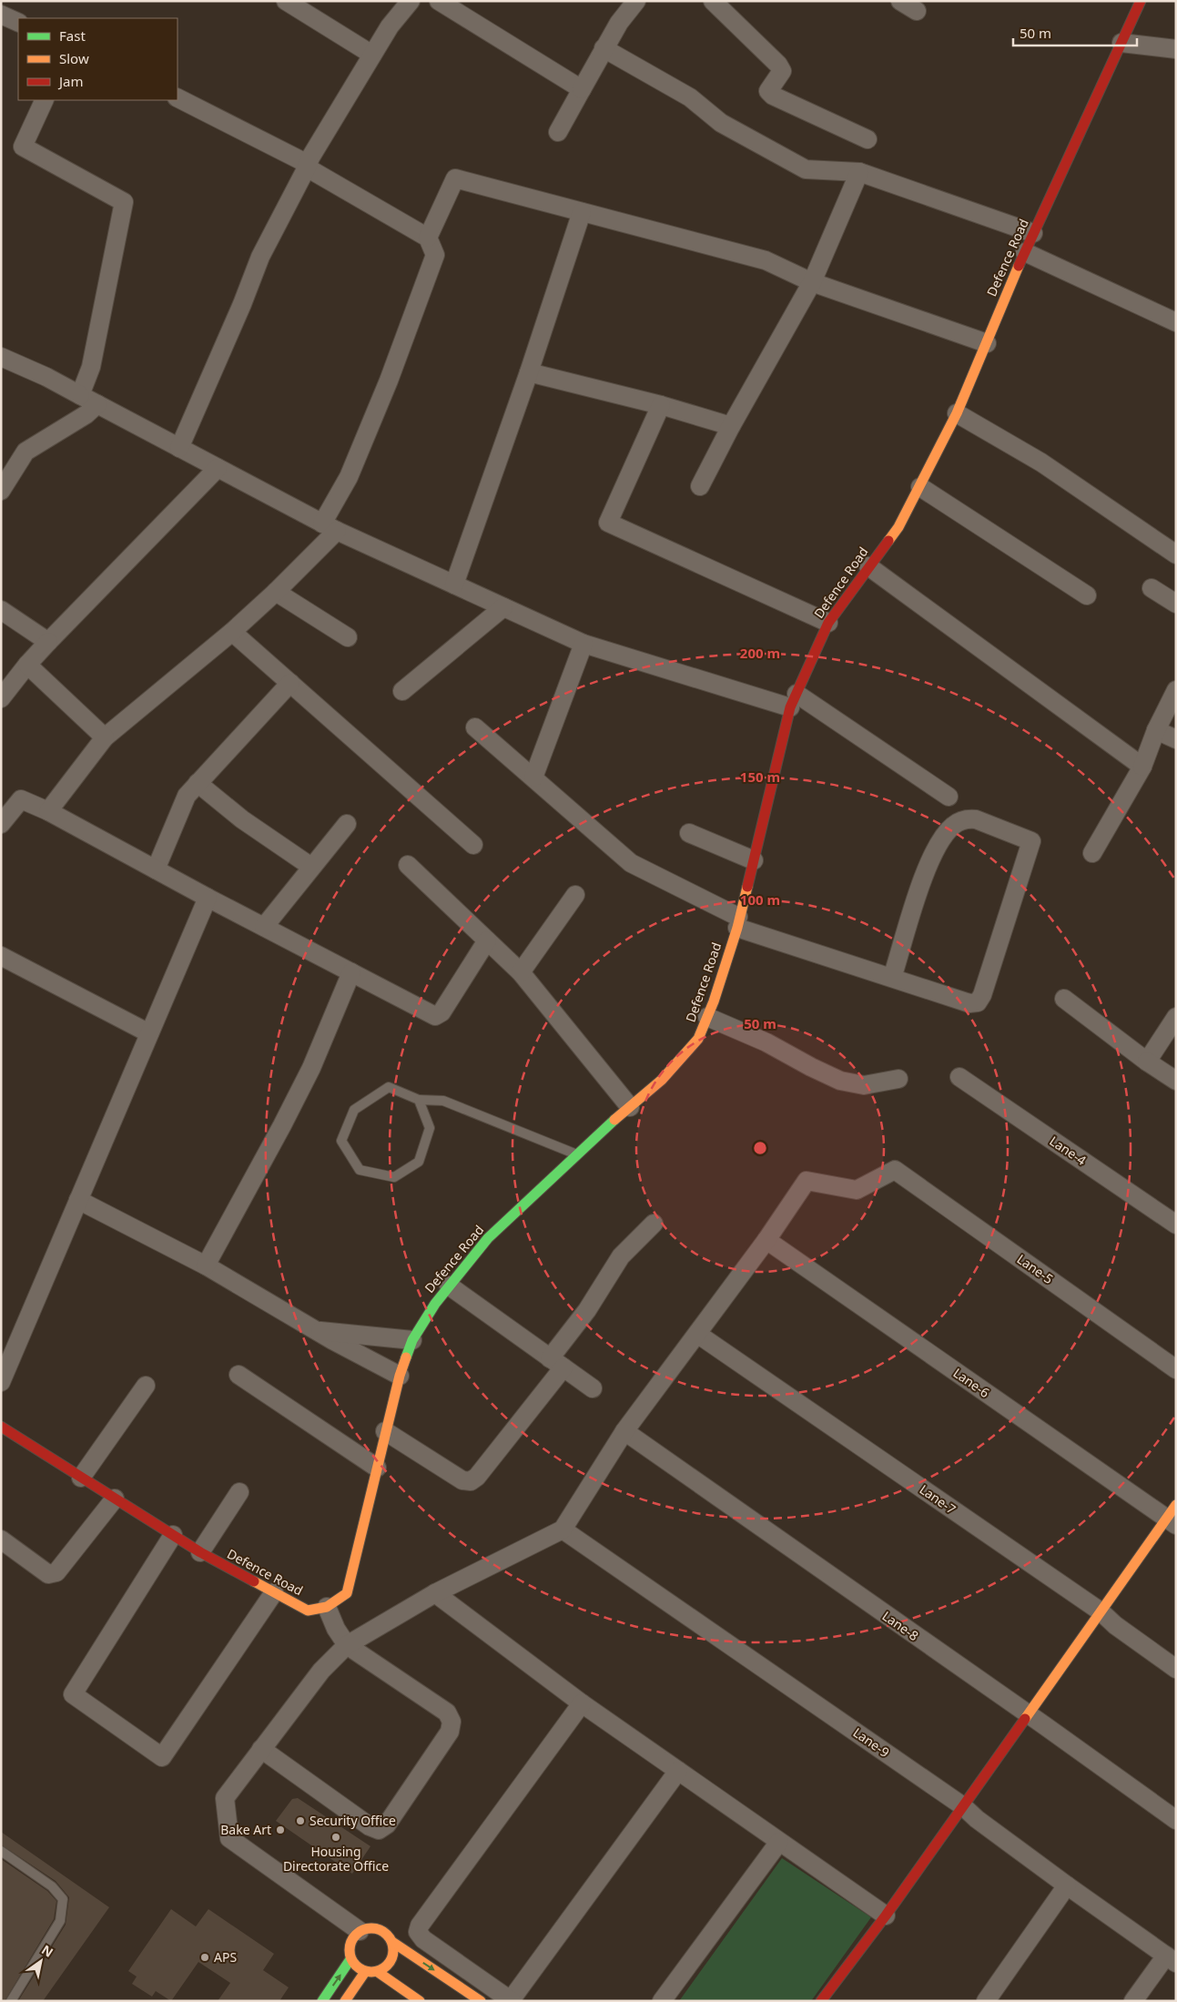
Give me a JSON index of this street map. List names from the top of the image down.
{
  "streets": {
    "street": [
      "Defence Road",
      "Lane-4",
      "Lane-5",
      "Lane-6",
      "Lane-7",
      "Lane-8",
      "Lane-9"
    ]
  },
  "crossings": [
    ["Lane-5", "Lane-6"]
  ],
  "places": [
    "Security Office",
    "Bake Art",
    "Housing Directorate Office",
    "APS"
  ],
  "legend": ["Fast", "Slow", "Jam"],
  "scale_bar": "50 m",
  "north": "top right",
  "rings": [
    "200 m",
    "150 m",
    "100 m",
    "50 m"
  ]
}
